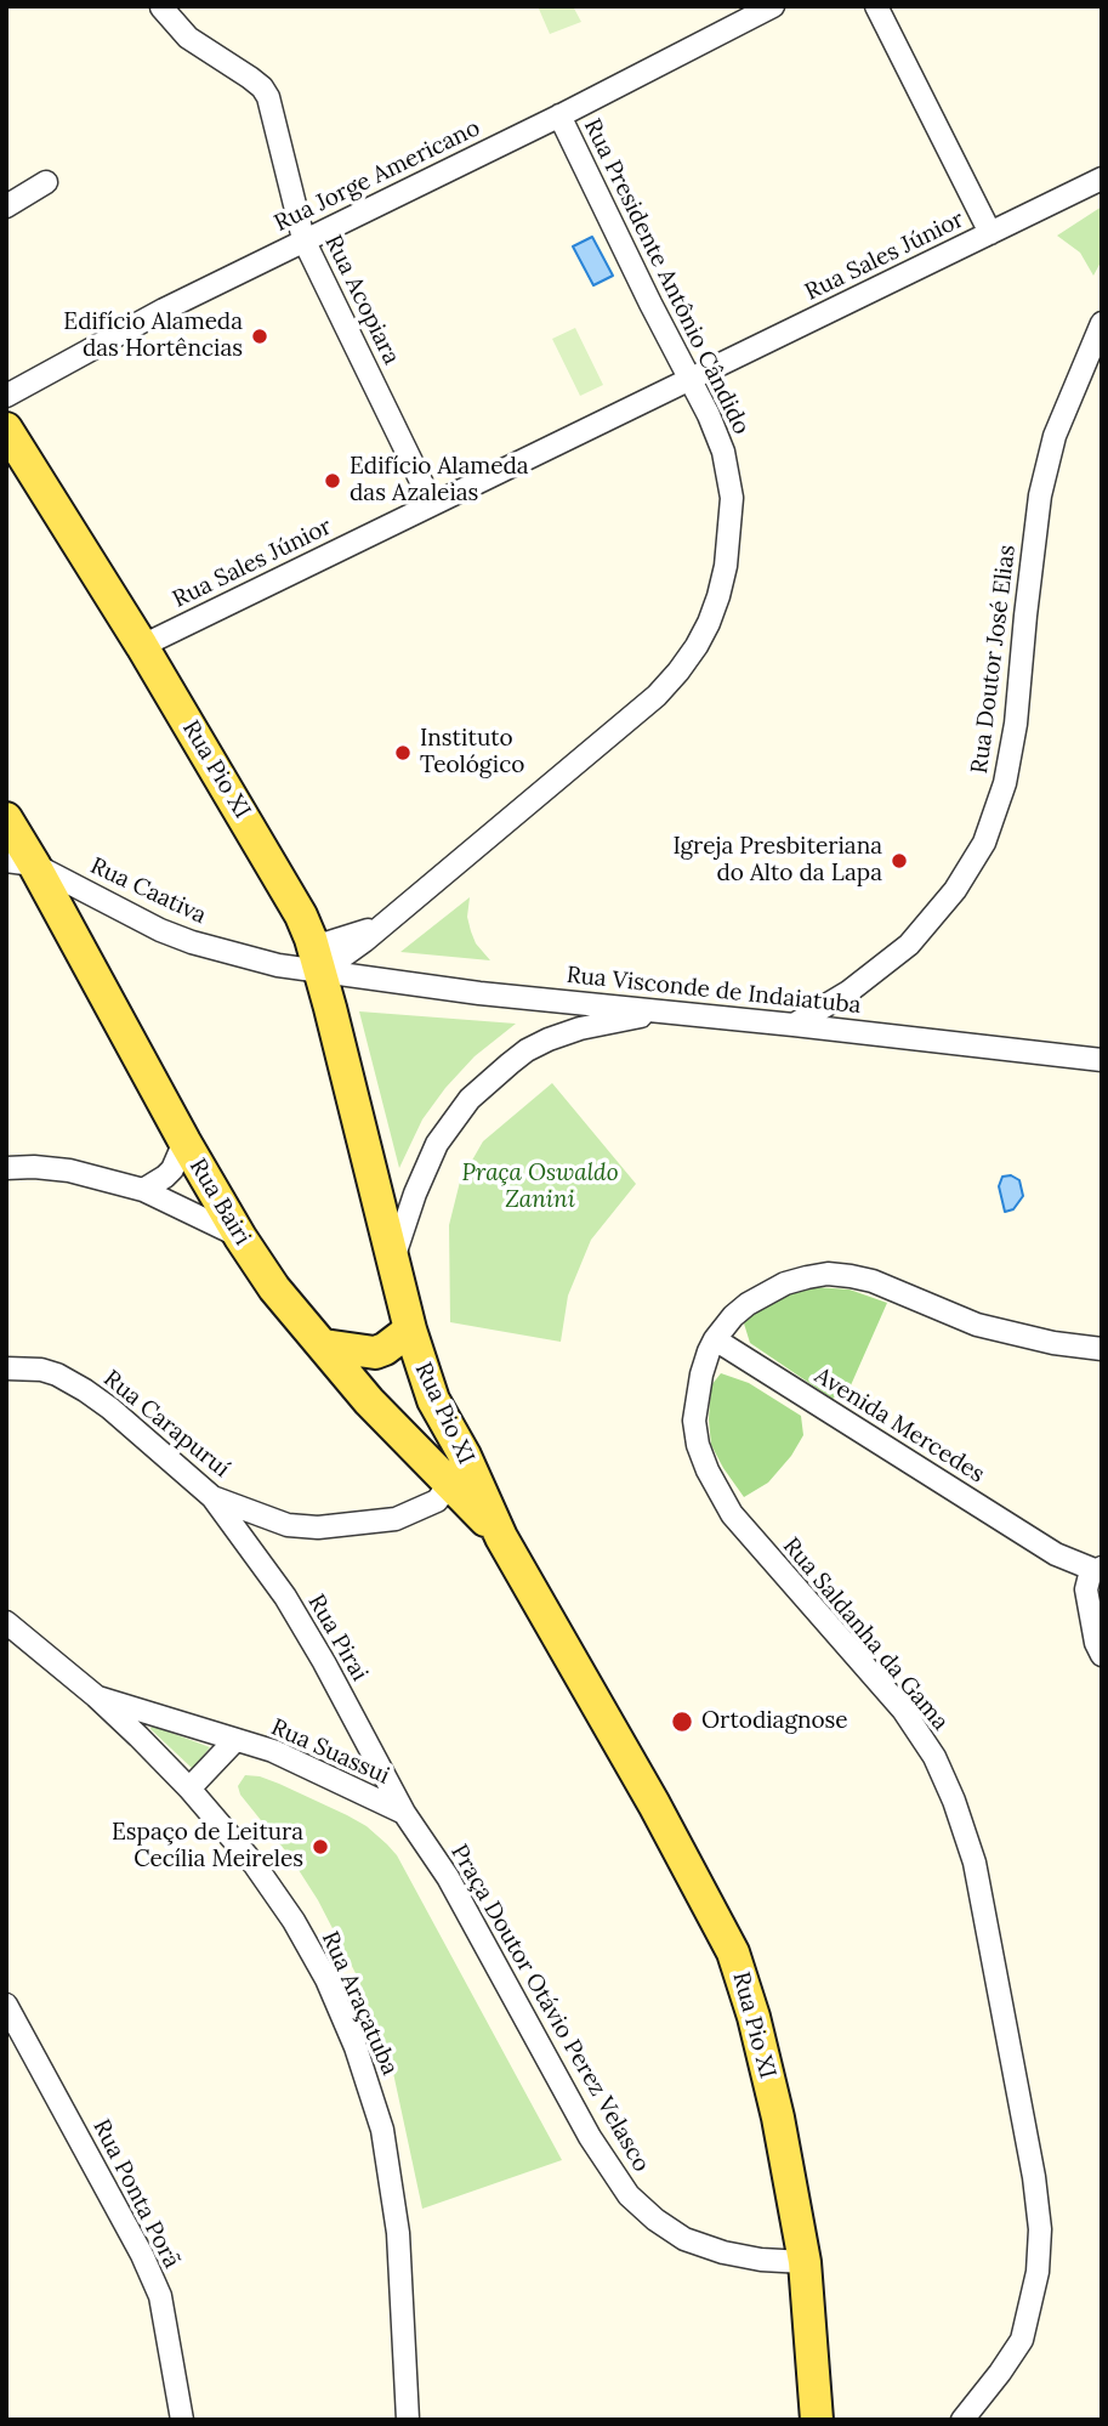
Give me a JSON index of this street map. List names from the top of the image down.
{
  "streets": {
    "main road": ["Rua Pio XI", "Rua Bairi"],
    "street": [
      "Rua Jorge Americano",
      "Rua Sales Júnior",
      "Rua Presidente Antônio Cândido",
      "Rua Acopiara",
      "Rua Doutor José Elias",
      "Rua Caativa",
      "Rua Visconde de Indaiatuba",
      "Rua Carapuruí",
      "Avenida Mercedes",
      "Rua Saldanha da Gama",
      "Rua Pirai",
      "Rua Suassui",
      "Rua Araçatuba",
      "Praça Doutor Otávio Perez Velasco",
      "Rua Ponta Porã"
    ]
  },
  "crossings": [
    ["Rua Jorge Americano", "Rua Presidente Antônio Cândido"],
    ["Rua Jorge Americano", "Rua Acopiara"],
    ["Rua Sales Júnior", "Rua Presidente Antônio Cândido"],
    ["Rua Sales Júnior", "Rua Acopiara"],
    ["Rua Sales Júnior", "Rua Pio XI"],
    ["Rua Presidente Antônio Cândido", "Rua Pio XI"],
    ["Rua Presidente Antônio Cândido", "Rua Caativa"],
    ["Rua Presidente Antônio Cândido", "Rua Visconde de Indaiatuba"],
    ["Rua Doutor José Elias", "Rua Visconde de Indaiatuba"],
    ["Rua Pio XI", "Rua Caativa"],
    ["Rua Pio XI", "Rua Visconde de Indaiatuba"],
    ["Rua Pio XI", "Rua Bairi"],
    ["Rua Pio XI", "Rua Carapuruí"],
    ["Rua Pio XI", "Praça Doutor Otávio Perez Velasco"],
    ["Rua Caativa", "Rua Visconde de Indaiatuba"],
    ["Rua Caativa", "Rua Bairi"],
    ["Rua Bairi", "Rua Carapuruí"],
    ["Rua Carapuruí", "Rua Pirai"],
    ["Avenida Mercedes", "Rua Saldanha da Gama"],
    ["Rua Pirai", "Rua Suassui"],
    ["Rua Pirai", "Praça Doutor Otávio Perez Velasco"],
    ["Rua Suassui", "Rua Araçatuba"],
    ["Rua Suassui", "Praça Doutor Otávio Perez Velasco"]
  ],
  "parks": ["Praça Oswaldo Zanini"],
  "places": [
    "Edifício Alameda das Hortências",
    "Edifício Alameda das Azaleias",
    "Instituto Teológico",
    "Igreja Presbiteriana do Alto da Lapa",
    "Ortodiagnose",
    "Espaço de Leitura Cecília Meireles"
  ]
}
